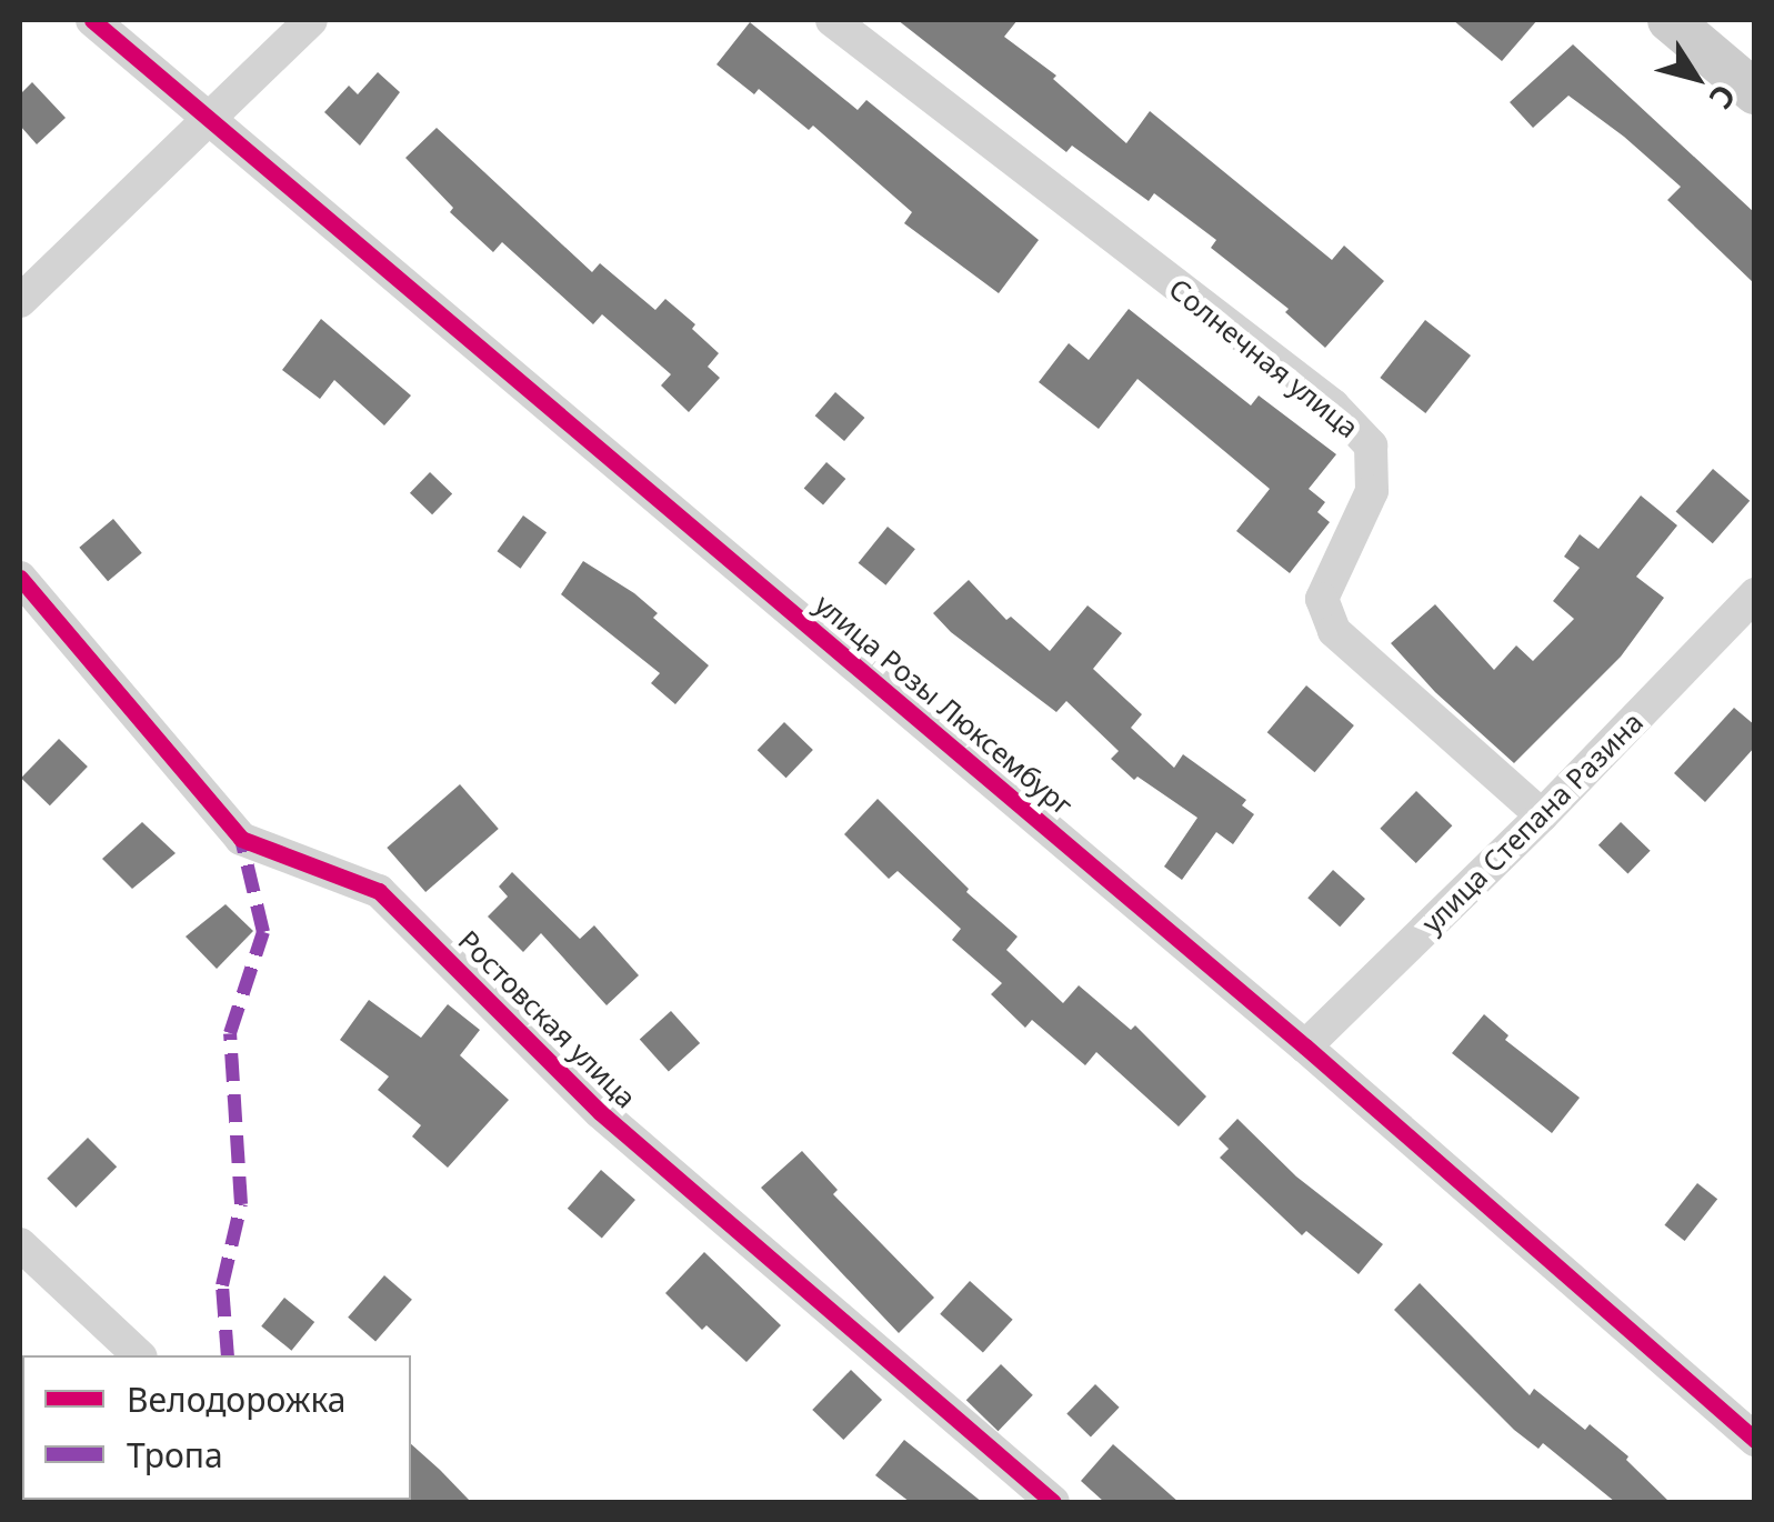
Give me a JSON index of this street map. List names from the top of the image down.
{
  "streets": {
    "street": [
      "Солнечная улица",
      "улица Розы Люксембург",
      "улица Степана Разина",
      "Ростовская улица"
    ]
  },
  "crossings": [
    ["Солнечная улица", "улица Степана Разина"],
    ["улица Розы Люксембург", "улица Степана Разина"]
  ],
  "legend": ["Велодорожка", "Тропа"],
  "north": "bottom right"
}
